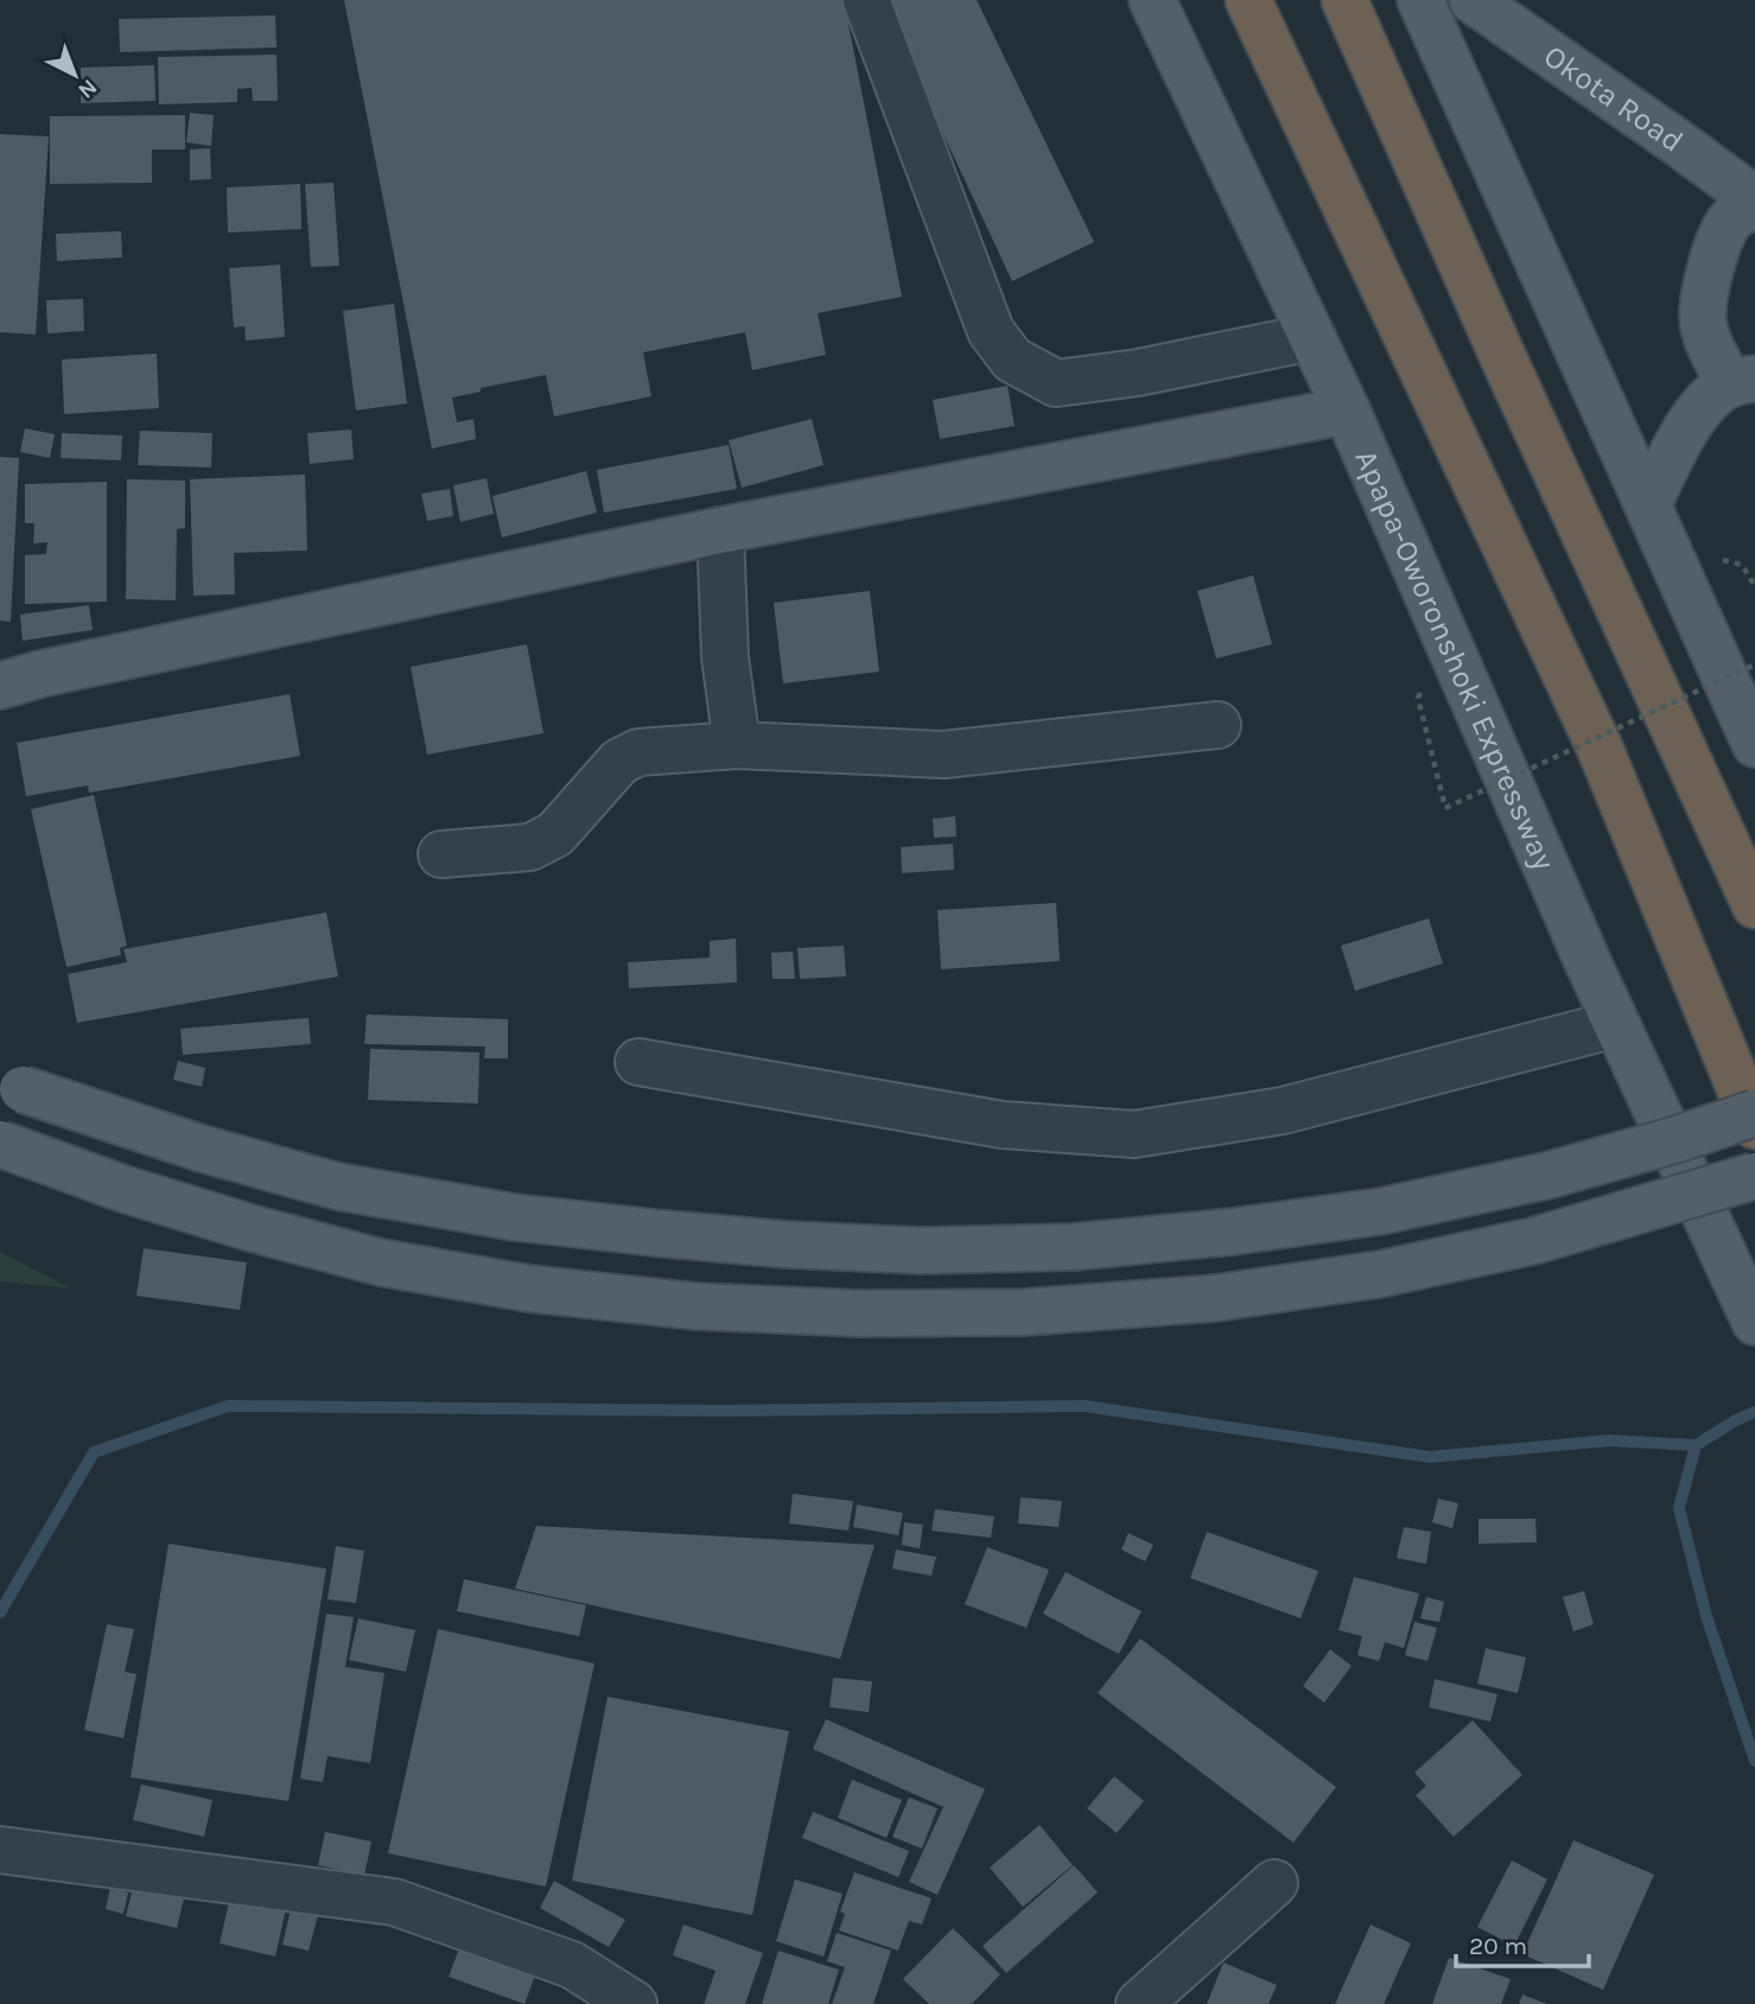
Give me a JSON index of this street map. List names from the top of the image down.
{
  "streets": {
    "main road": ["Okota Road", "Apapa-Oworonshoki Expressway"]
  },
  "scale_bar": "20 m",
  "north": "bottom right"
}
